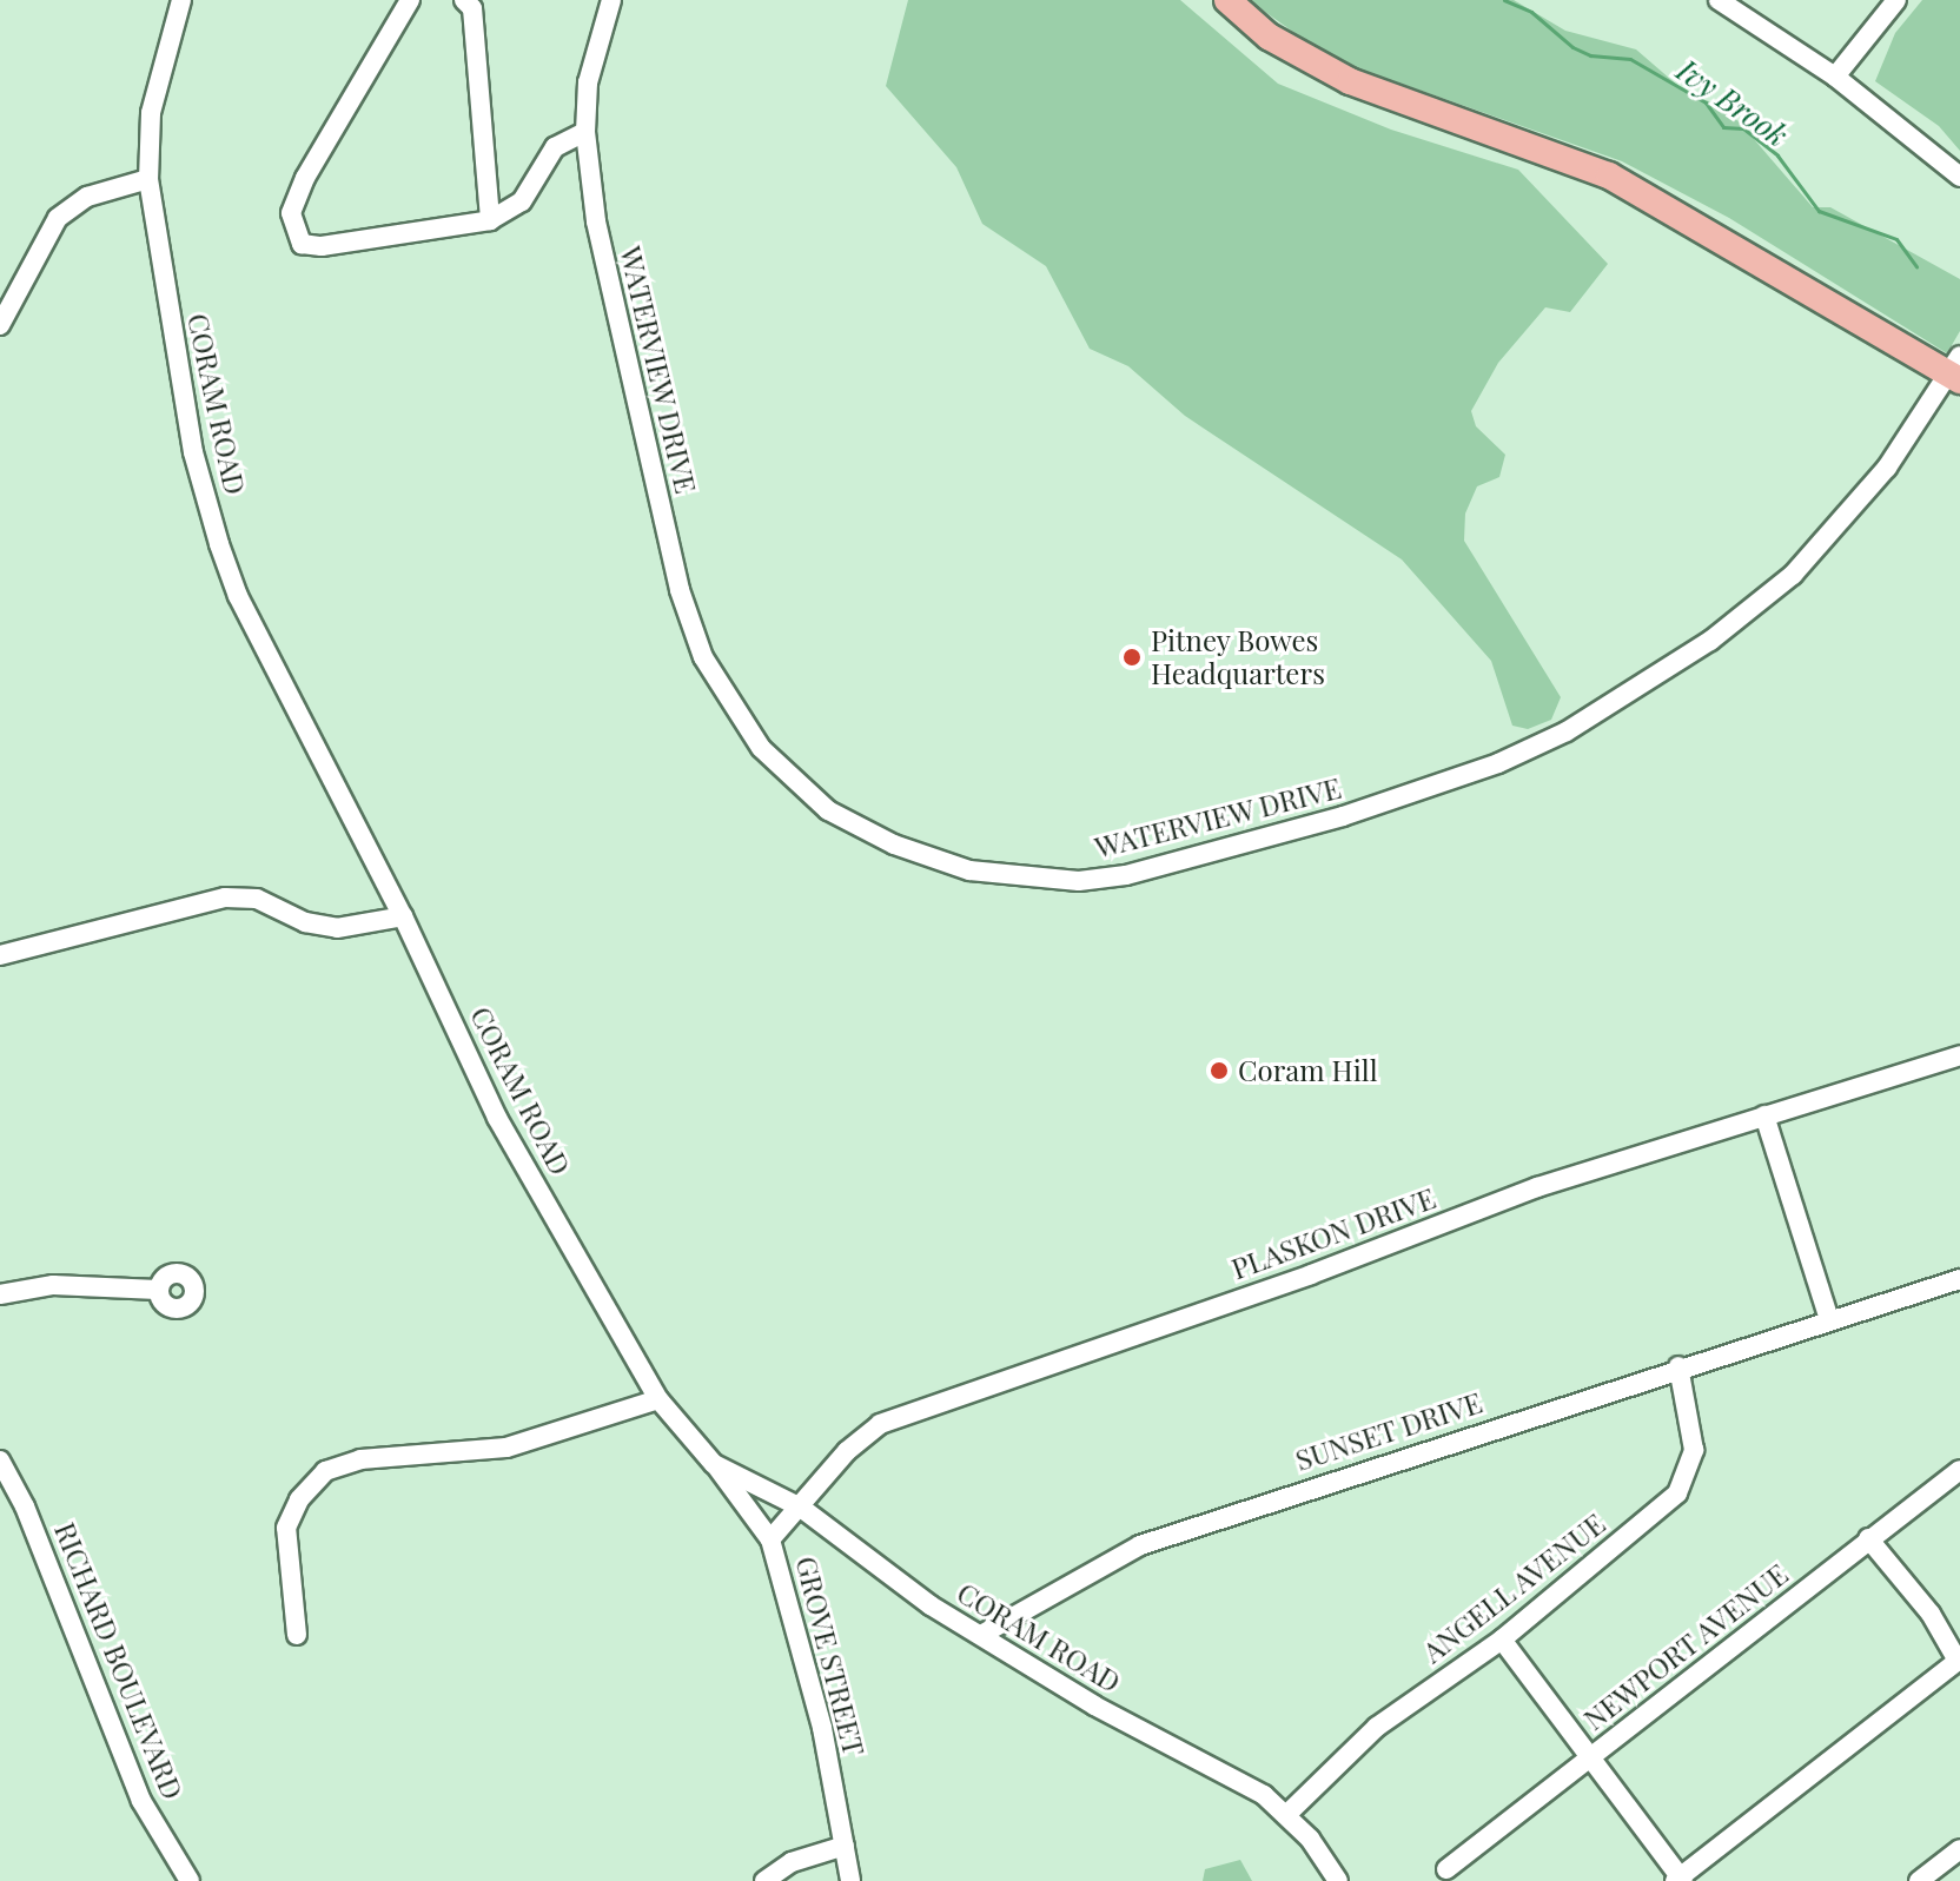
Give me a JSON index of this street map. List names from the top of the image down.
{
  "streets": {
    "street": [
      "WATERVIEW DRIVE",
      "CORAM ROAD",
      "PLASKON DRIVE",
      "SUNSET DRIVE",
      "ANGELL AVENUE",
      "NEWPORT AVENUE",
      "GROVE STREET",
      "RICHARD BOULEVARD"
    ]
  },
  "crossings": [
    ["CORAM ROAD", "PLASKON DRIVE"],
    ["CORAM ROAD", "SUNSET DRIVE"],
    ["CORAM ROAD", "ANGELL AVENUE"],
    ["CORAM ROAD", "GROVE STREET"],
    ["PLASKON DRIVE", "GROVE STREET"],
    ["SUNSET DRIVE", "ANGELL AVENUE"]
  ],
  "water": ["Ivy Brook"],
  "places": ["Pitney Bowes Headquarters", "Coram Hill"]
}
